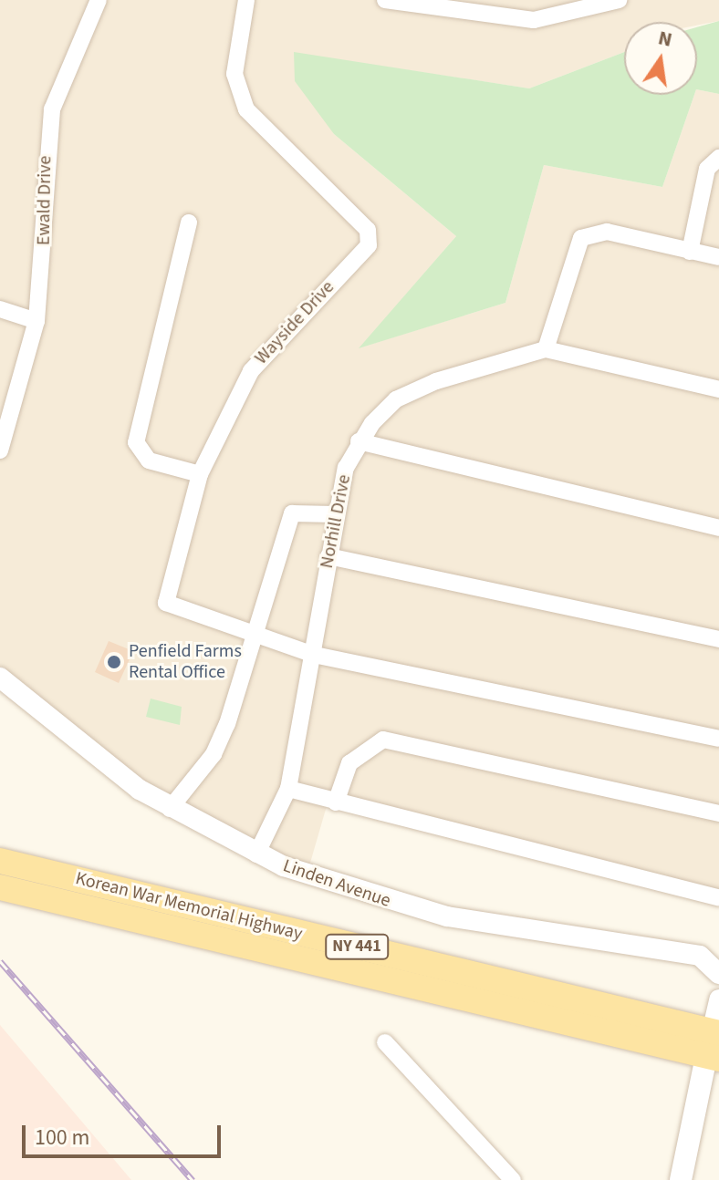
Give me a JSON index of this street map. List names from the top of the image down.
{
  "streets": {
    "main road": ["Korean War Memorial Highway", "NY 441"],
    "street": [
      "Ewald Drive",
      "Wayside Drive",
      "Norhill Drive",
      "Linden Avenue"
    ]
  },
  "crossings": [
    ["Norhill Drive", "Linden Avenue"]
  ],
  "places": ["Penfield Farms Rental Office"],
  "scale_bar": "100 m",
  "north": "top"
}
